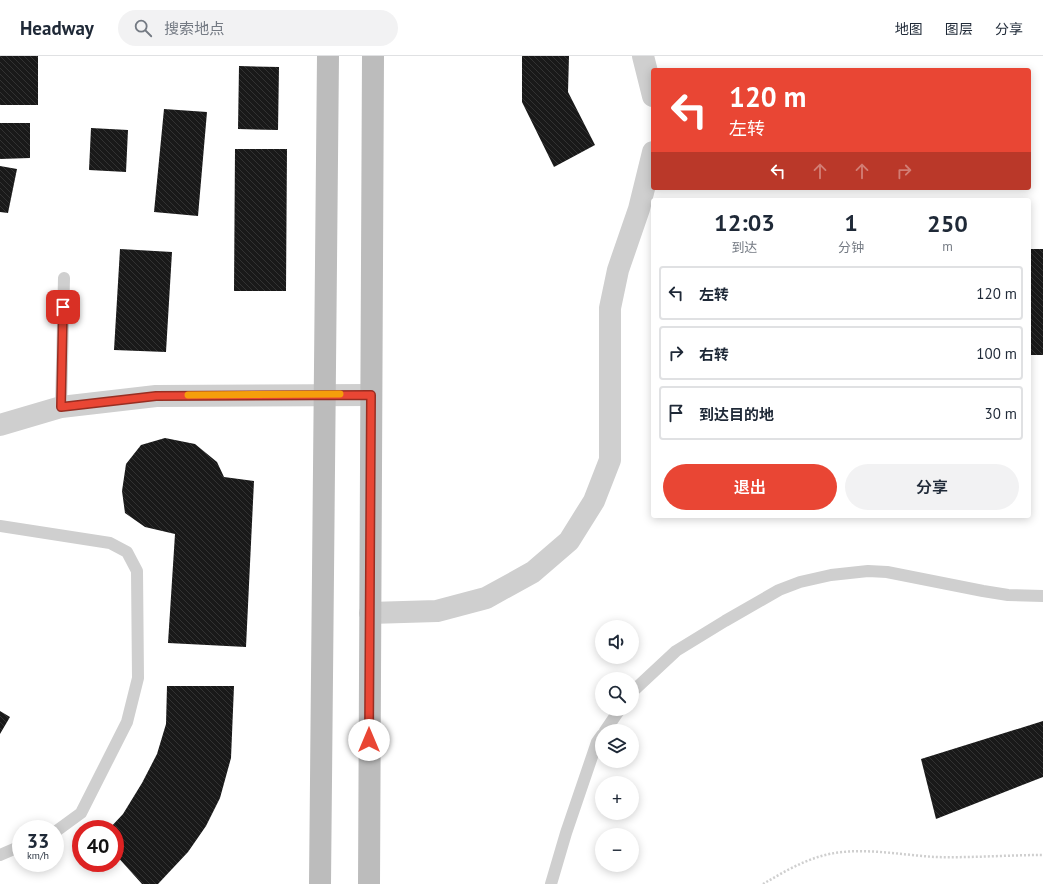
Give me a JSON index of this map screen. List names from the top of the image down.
{
  "page": {
    "header": "Headway",
    "search": "搜索地点",
    "nav": ["地图", "图层", "分享"],
    "turn": ["120 m", "左转"],
    "eta": [
      "12:03",
      "到达",
      "1",
      "分钟",
      "250",
      "m"
    ],
    "list": [
      {
        "name": "左转",
        "value": "120 m"
      },
      {
        "name": "右转",
        "value": "100 m"
      },
      {
        "name": "到达目的地",
        "value": "30 m"
      }
    ],
    "buttons": ["退出", "分享"],
    "map_buttons": ["+", "−"],
    "speed": "33 km/h",
    "limit": "40"
  }
}
